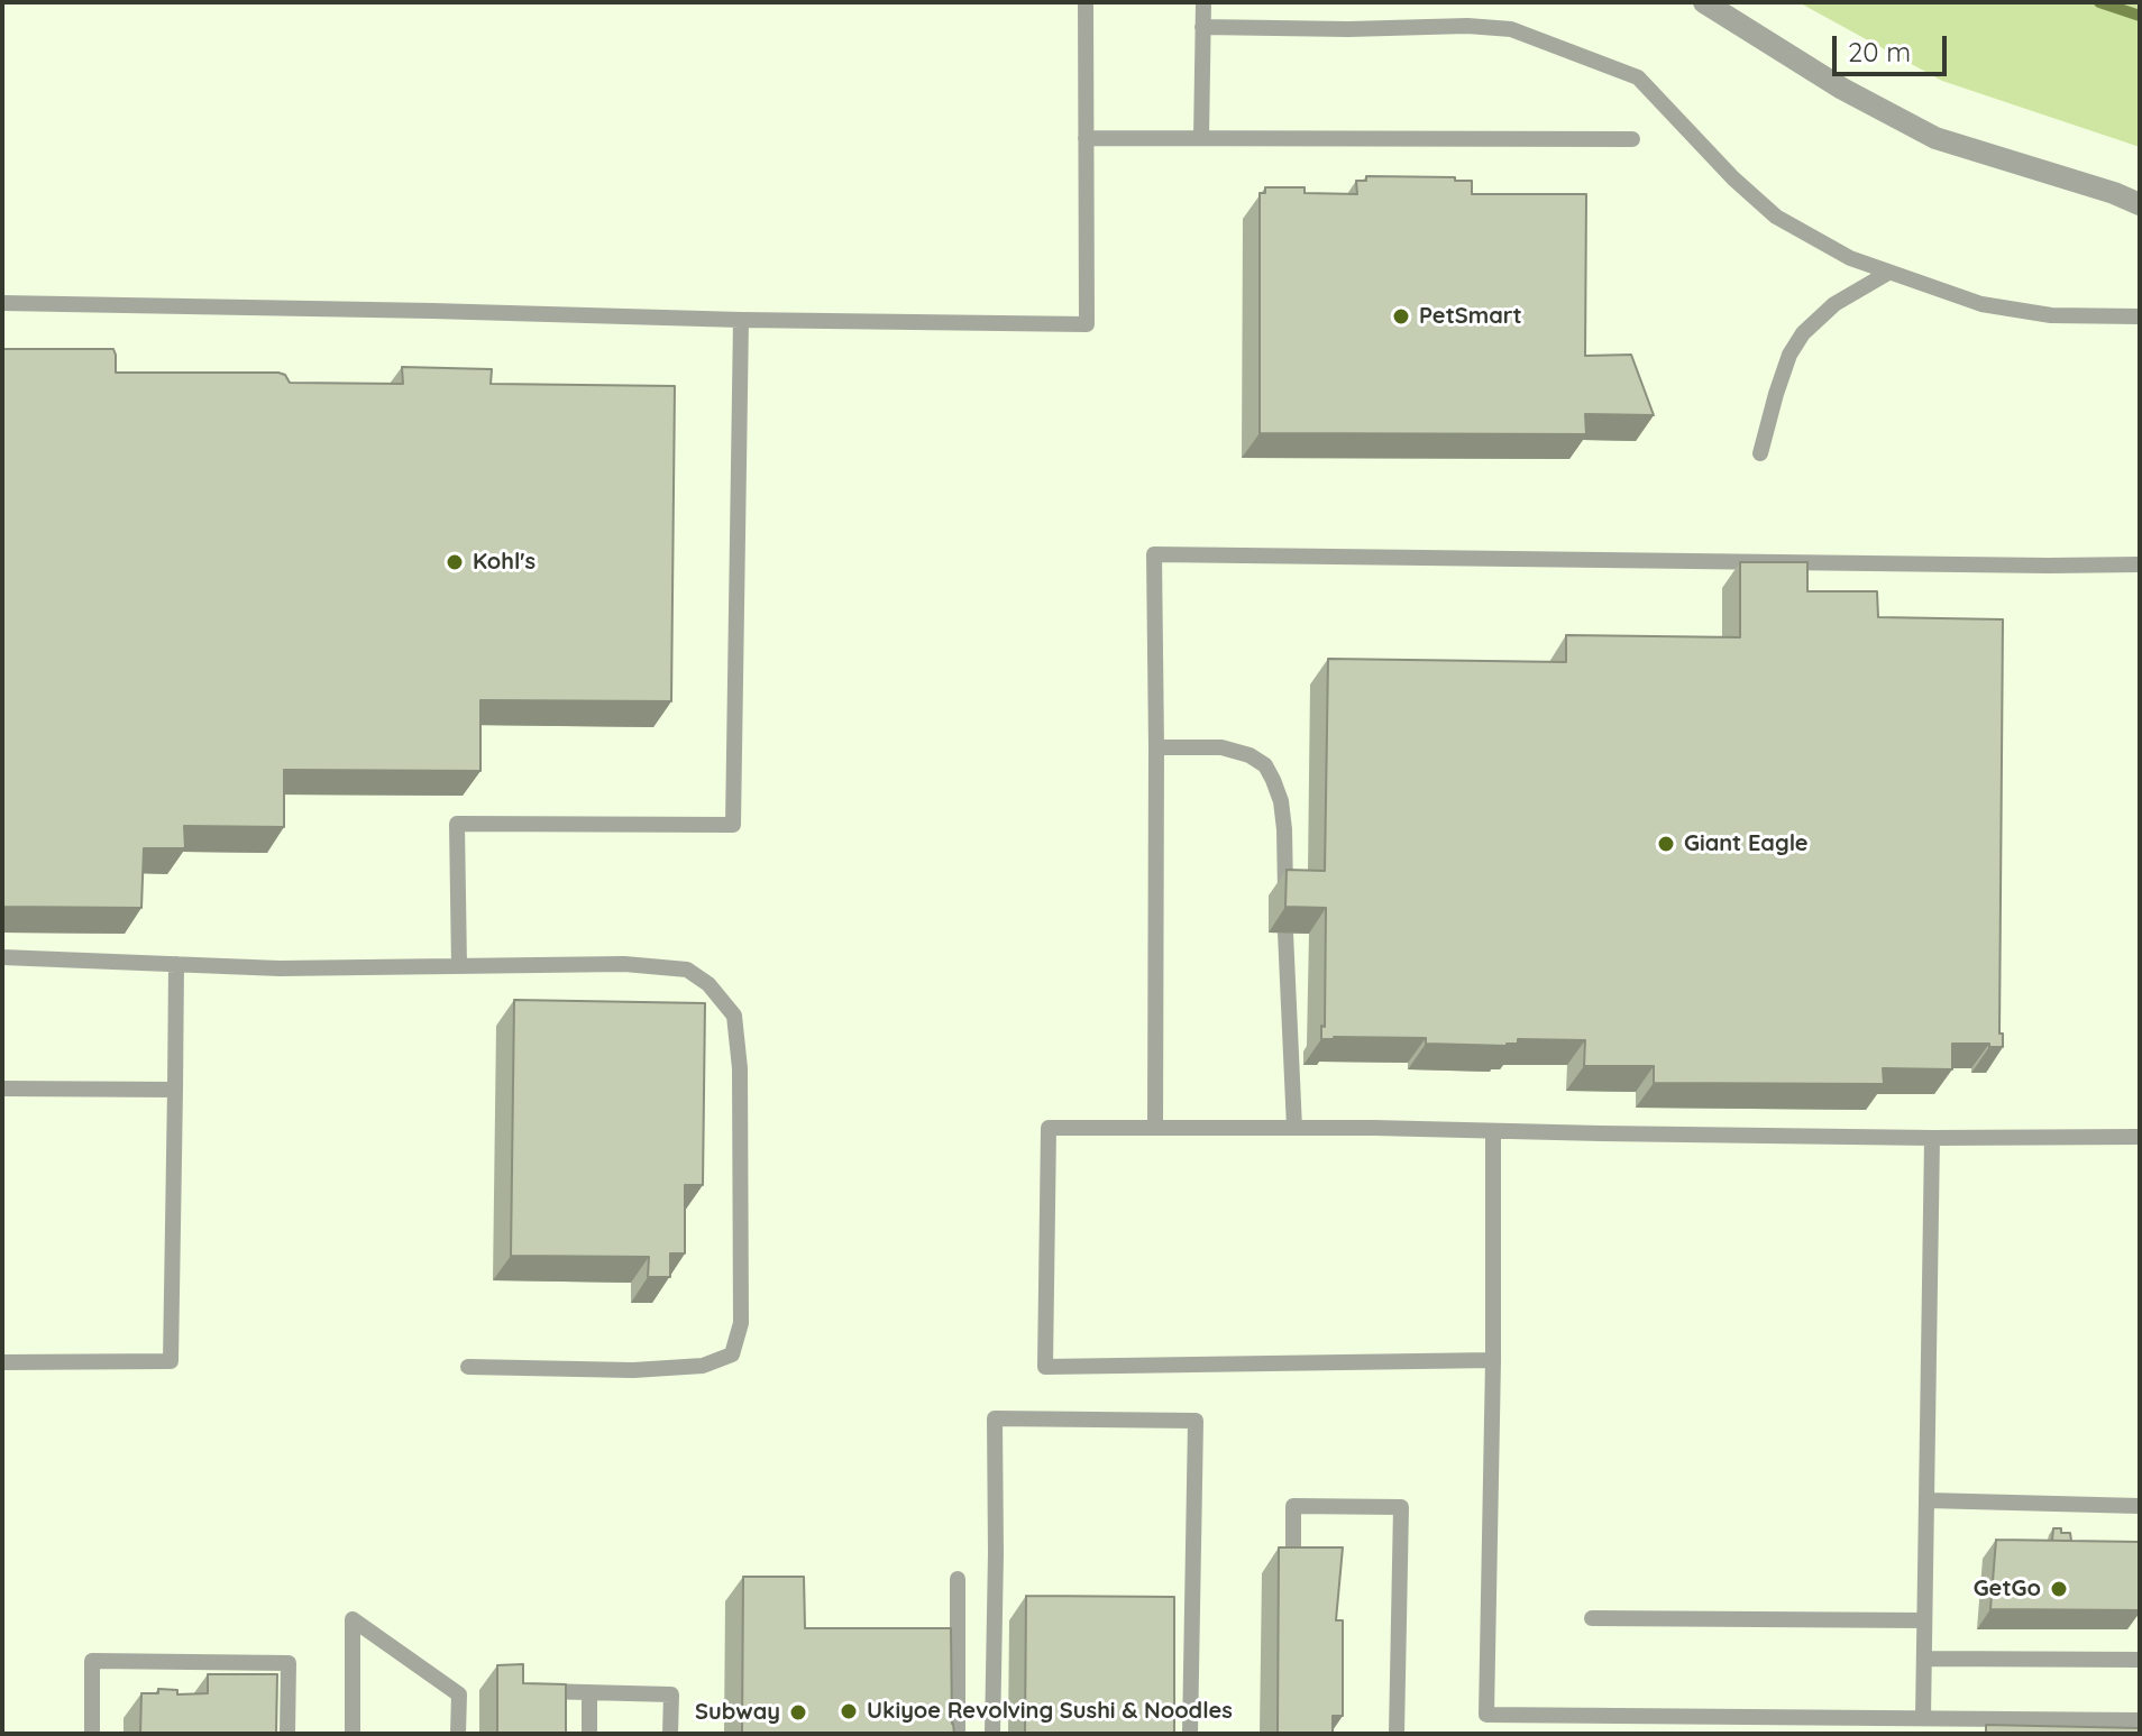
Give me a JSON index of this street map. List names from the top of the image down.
{
  "places": [
    "PetSmart",
    "Kohl's",
    "Giant Eagle",
    "GetGo",
    "Ukiyoe Revolving Sushi & Noodles",
    "Subway"
  ],
  "scale_bar": "20 m"
}
